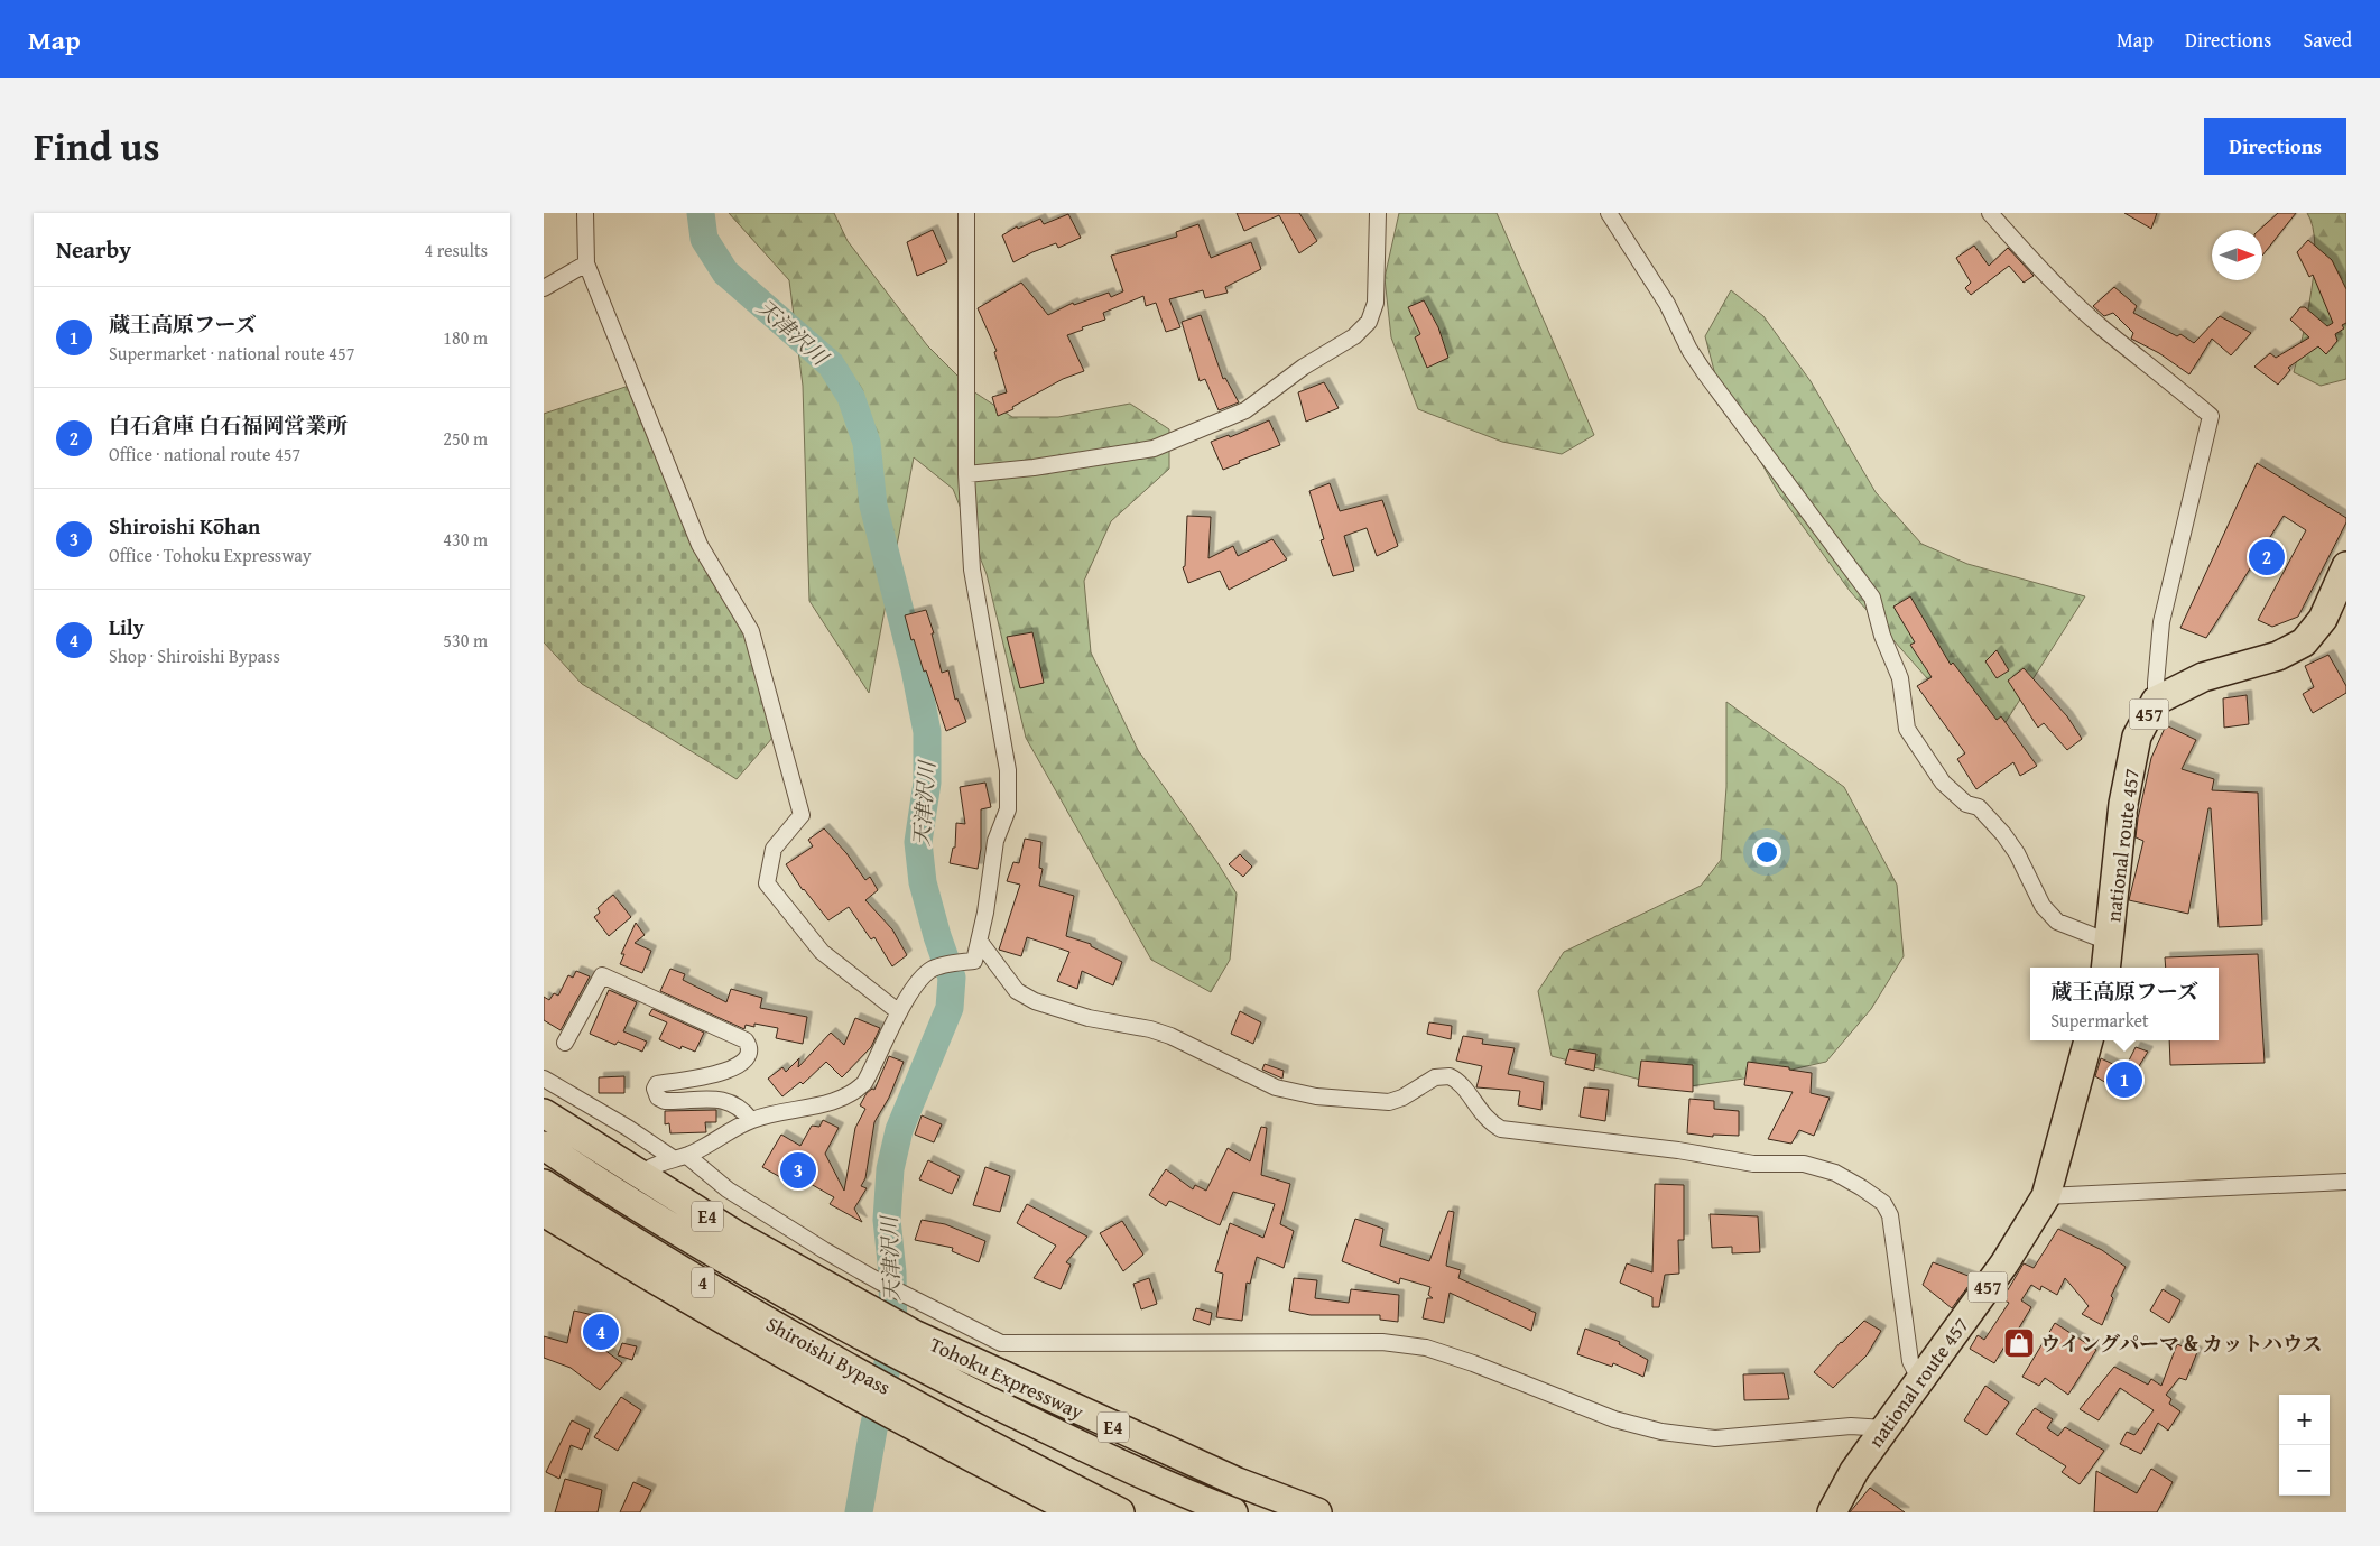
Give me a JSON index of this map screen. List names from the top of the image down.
{
  "streets": {
    "highway": [
      "457",
      "national route 457",
      "E4",
      "4",
      "Shiroishi Bypass",
      "Tohoku Expressway"
    ]
  },
  "crossings": [
    ["457", "national route 457"]
  ],
  "water": ["天津沢川"],
  "places": {
    "shop": ["ウイングパーマ & カットハウス"]
  },
  "north": "right",
  "page": {
    "header": "Map",
    "nav": ["Map", "Directions", "Saved"],
    "title": "Find us",
    "buttons": "Directions",
    "heading": ["Nearby", "4 results"],
    "list": [
      {
        "mark": "1",
        "name": "蔵王高原フーズ",
        "note": "Supermarket · national route 457",
        "value": "180 m"
      },
      {
        "mark": "2",
        "name": "白石倉庫 白石福岡営業所",
        "note": "Office · national route 457",
        "value": "250 m"
      },
      {
        "mark": "3",
        "name": "Shiroishi Kōhan",
        "note": "Office · Tohoku Expressway",
        "value": "430 m"
      },
      {
        "mark": "4",
        "name": "Lily",
        "note": "Shop · Shiroishi Bypass",
        "value": "530 m"
      }
    ],
    "pins": [
      "2",
      "1",
      "3",
      "4"
    ],
    "popup": ["蔵王高原フーズ", "Supermarket"],
    "map_buttons": ["+", "−"]
  }
}
